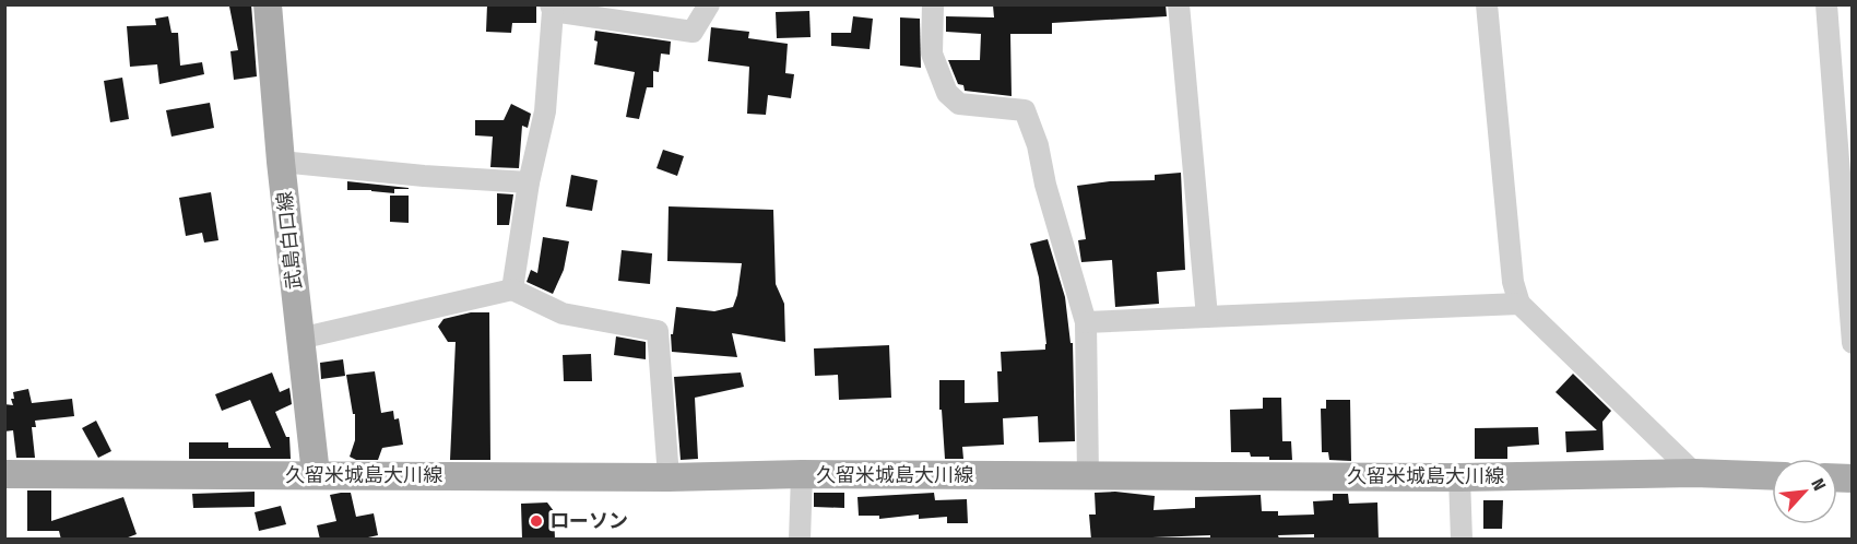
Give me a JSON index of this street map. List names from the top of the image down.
{
  "streets": {
    "main road": ["武島白口線", "久留米城島大川線"]
  },
  "crossings": [
    ["武島白口線", "久留米城島大川線"]
  ],
  "places": ["ローソン"],
  "north": "top right"
}
